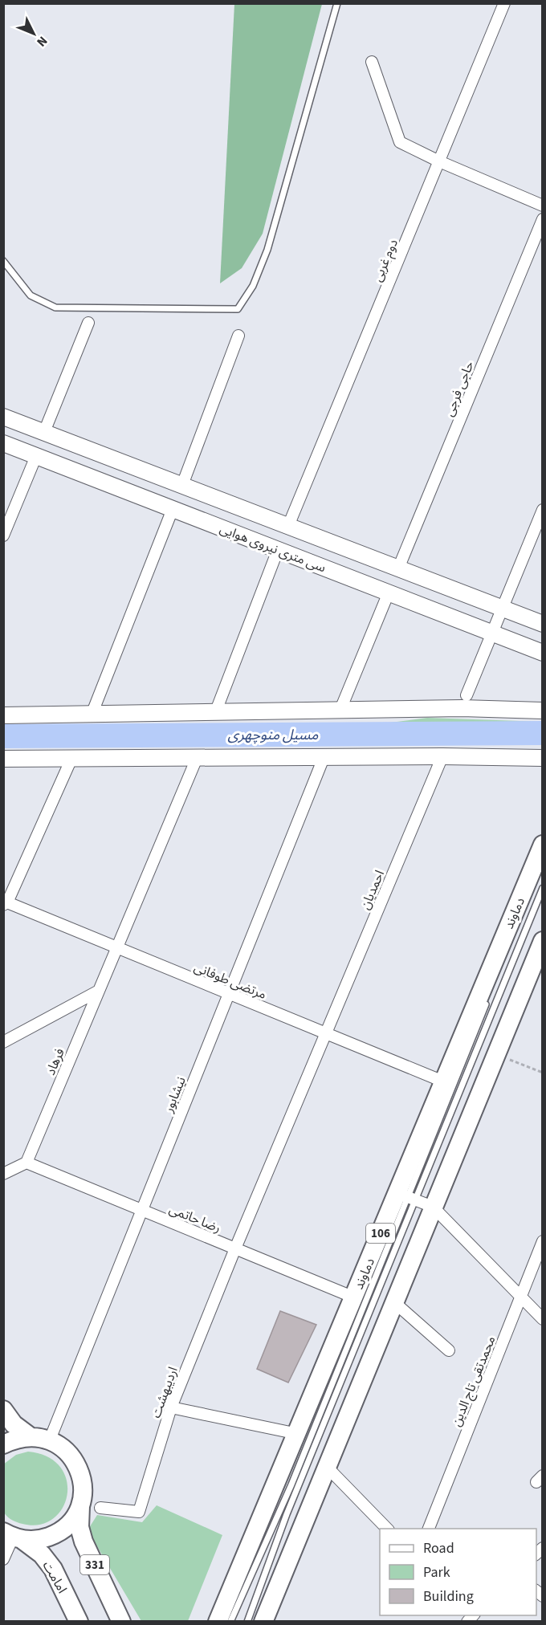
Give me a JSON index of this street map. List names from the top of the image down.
{
  "streets": {
    "main road": [
      "سی متری نیروی هوایی",
      "دماوند",
      "106",
      "331",
      "امامت"
    ],
    "street": [
      "دوم غربی",
      "حاجی فرجی",
      "احمدیان",
      "مرتضی طوفانی",
      "فرهاد",
      "نیشابور",
      "رضا حاتمی",
      "محمدتقی تاج الدین",
      "اردیبهشت"
    ]
  },
  "crossings": [
    ["دوم غربی", "سی متری نیروی هوایی"],
    ["حاجی فرجی", "سی متری نیروی هوایی"],
    ["احمدیان", "مرتضی طوفانی"],
    ["احمدیان", "رضا حاتمی"],
    ["احمدیان", "اردیبهشت"],
    ["دماوند", "مرتضی طوفانی"],
    ["دماوند", "رضا حاتمی"],
    ["مرتضی طوفانی", "فرهاد"],
    ["مرتضی طوفانی", "نیشابور"],
    ["فرهاد", "رضا حاتمی"],
    ["نیشابور", "رضا حاتمی"],
    ["رضا حاتمی", "اردیبهشت"]
  ],
  "water": ["مسیل منوچهری"],
  "legend": ["Road", "Park", "Building"],
  "north": "bottom right"
}
